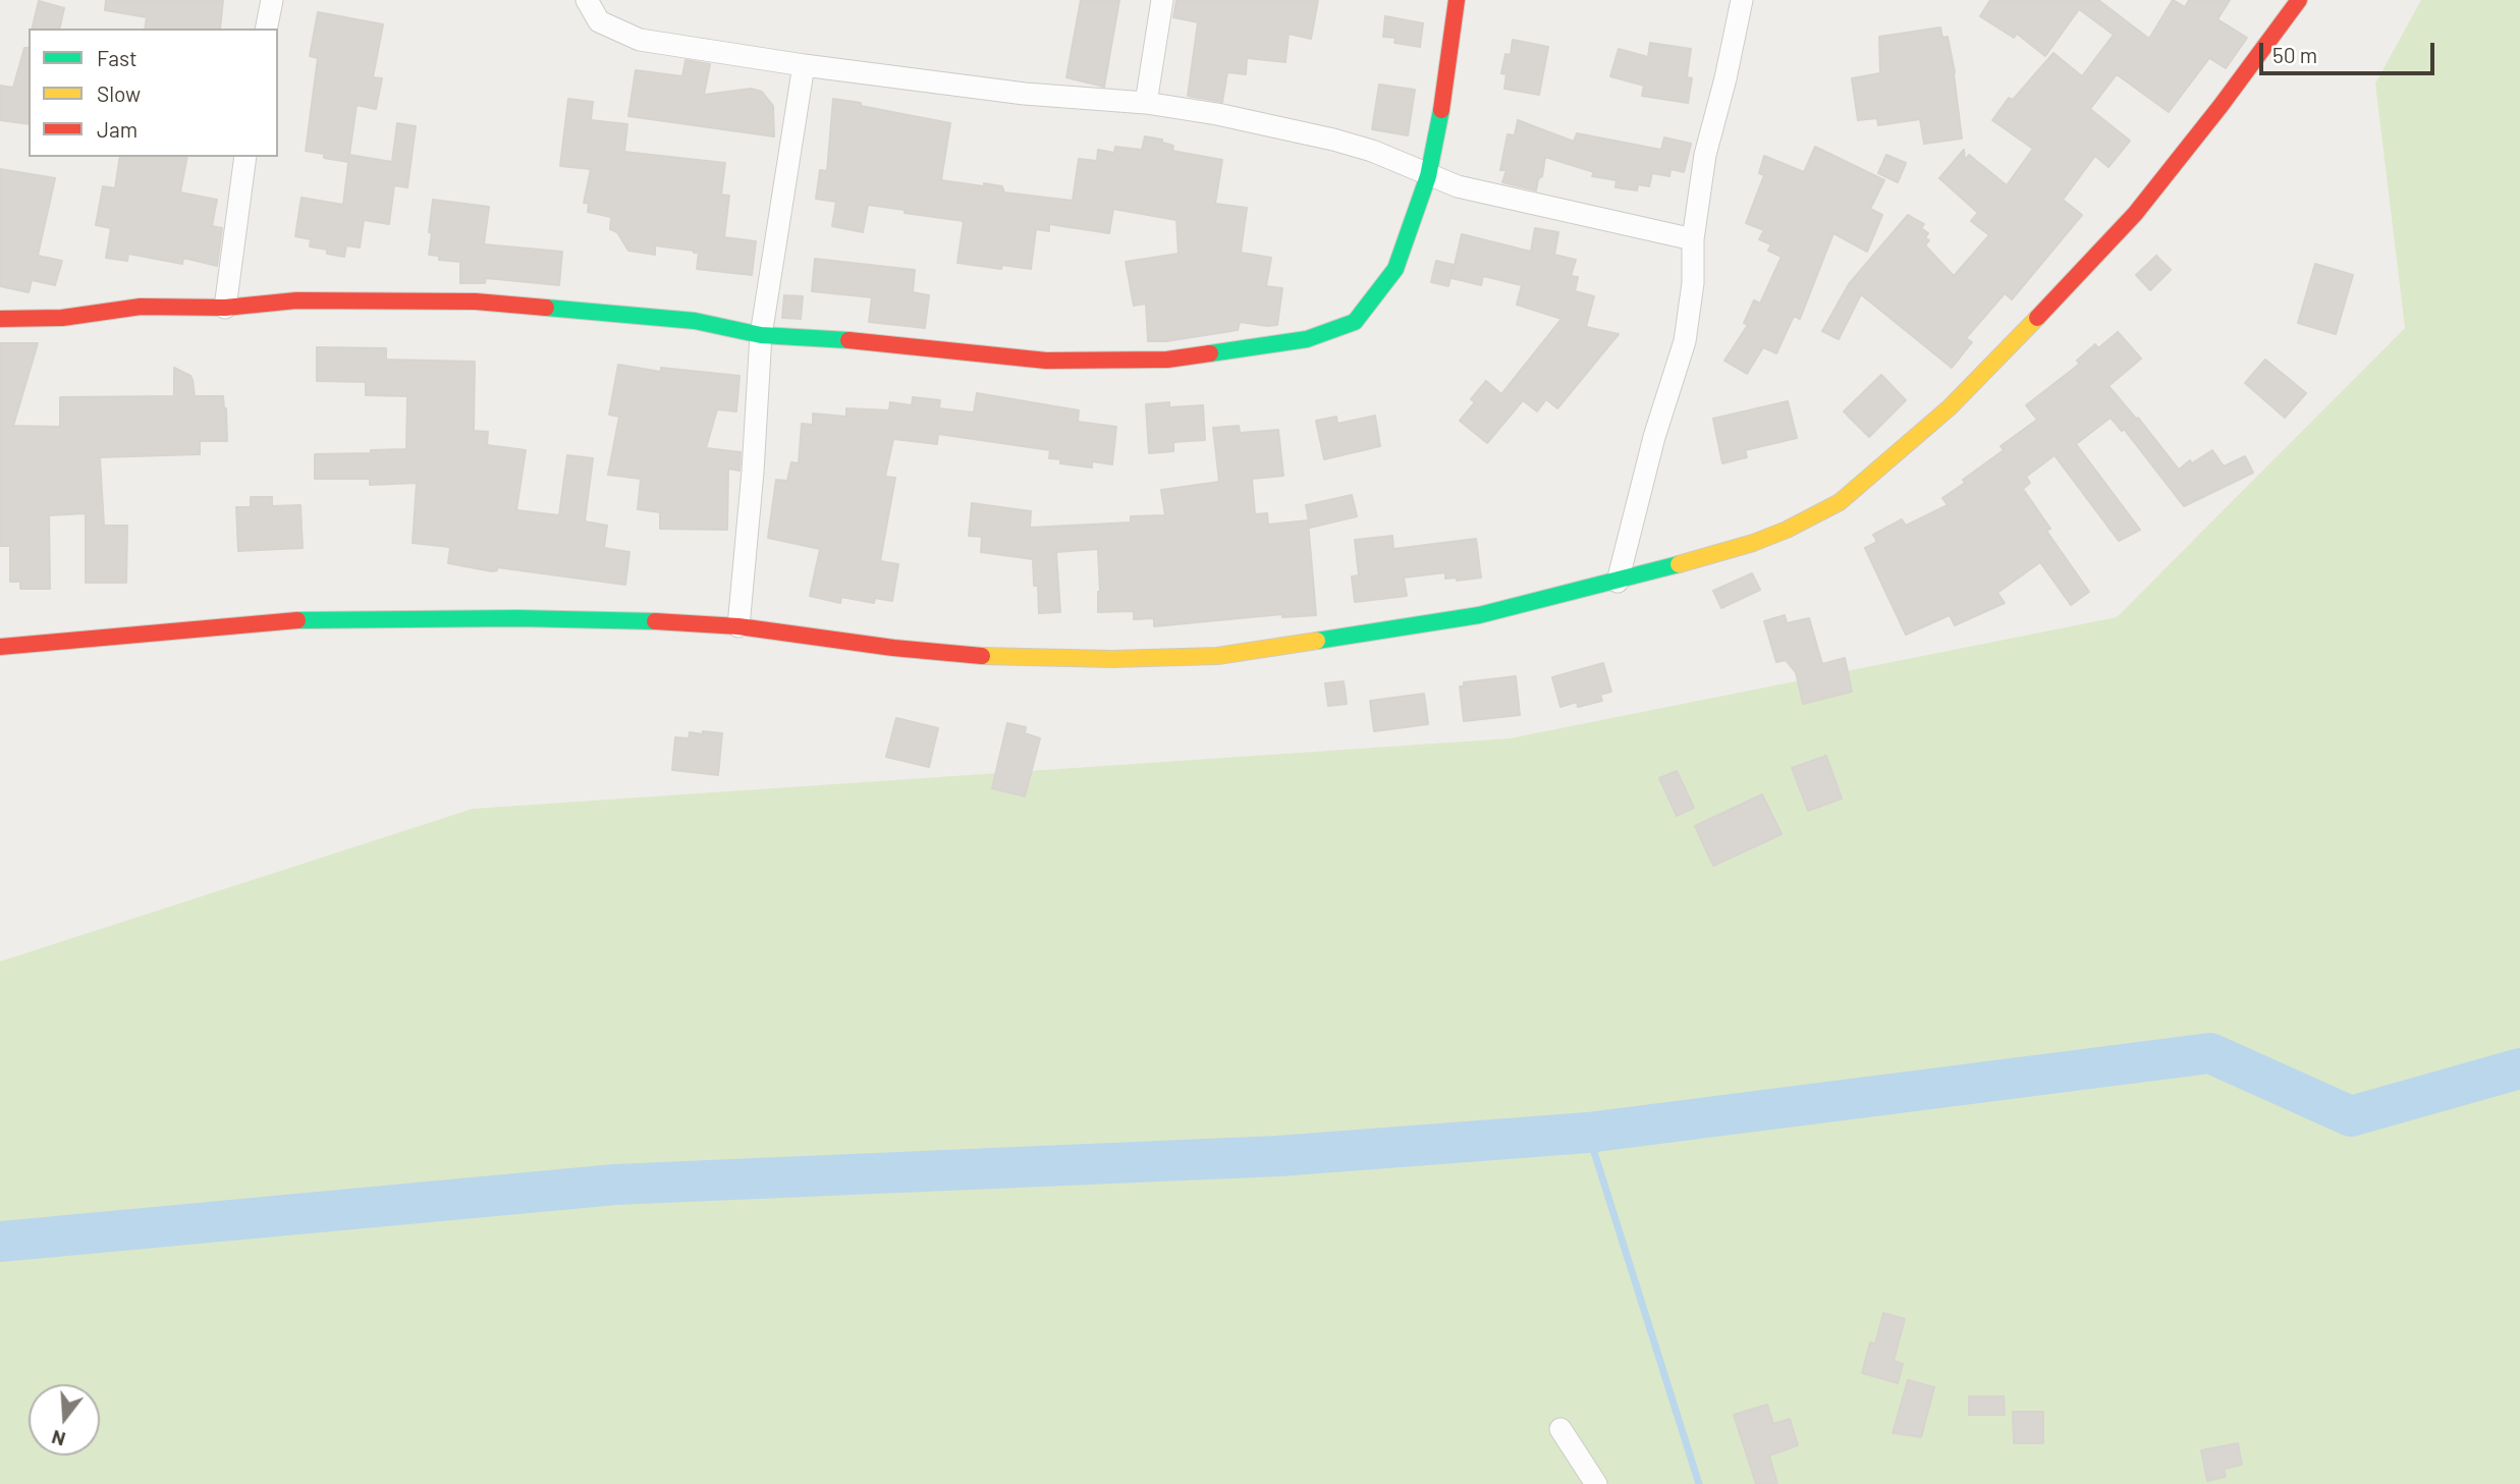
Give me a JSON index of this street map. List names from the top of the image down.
{
  "legend": ["Fast", "Slow", "Jam"],
  "scale_bar": "50 m",
  "north": "bottom"
}
